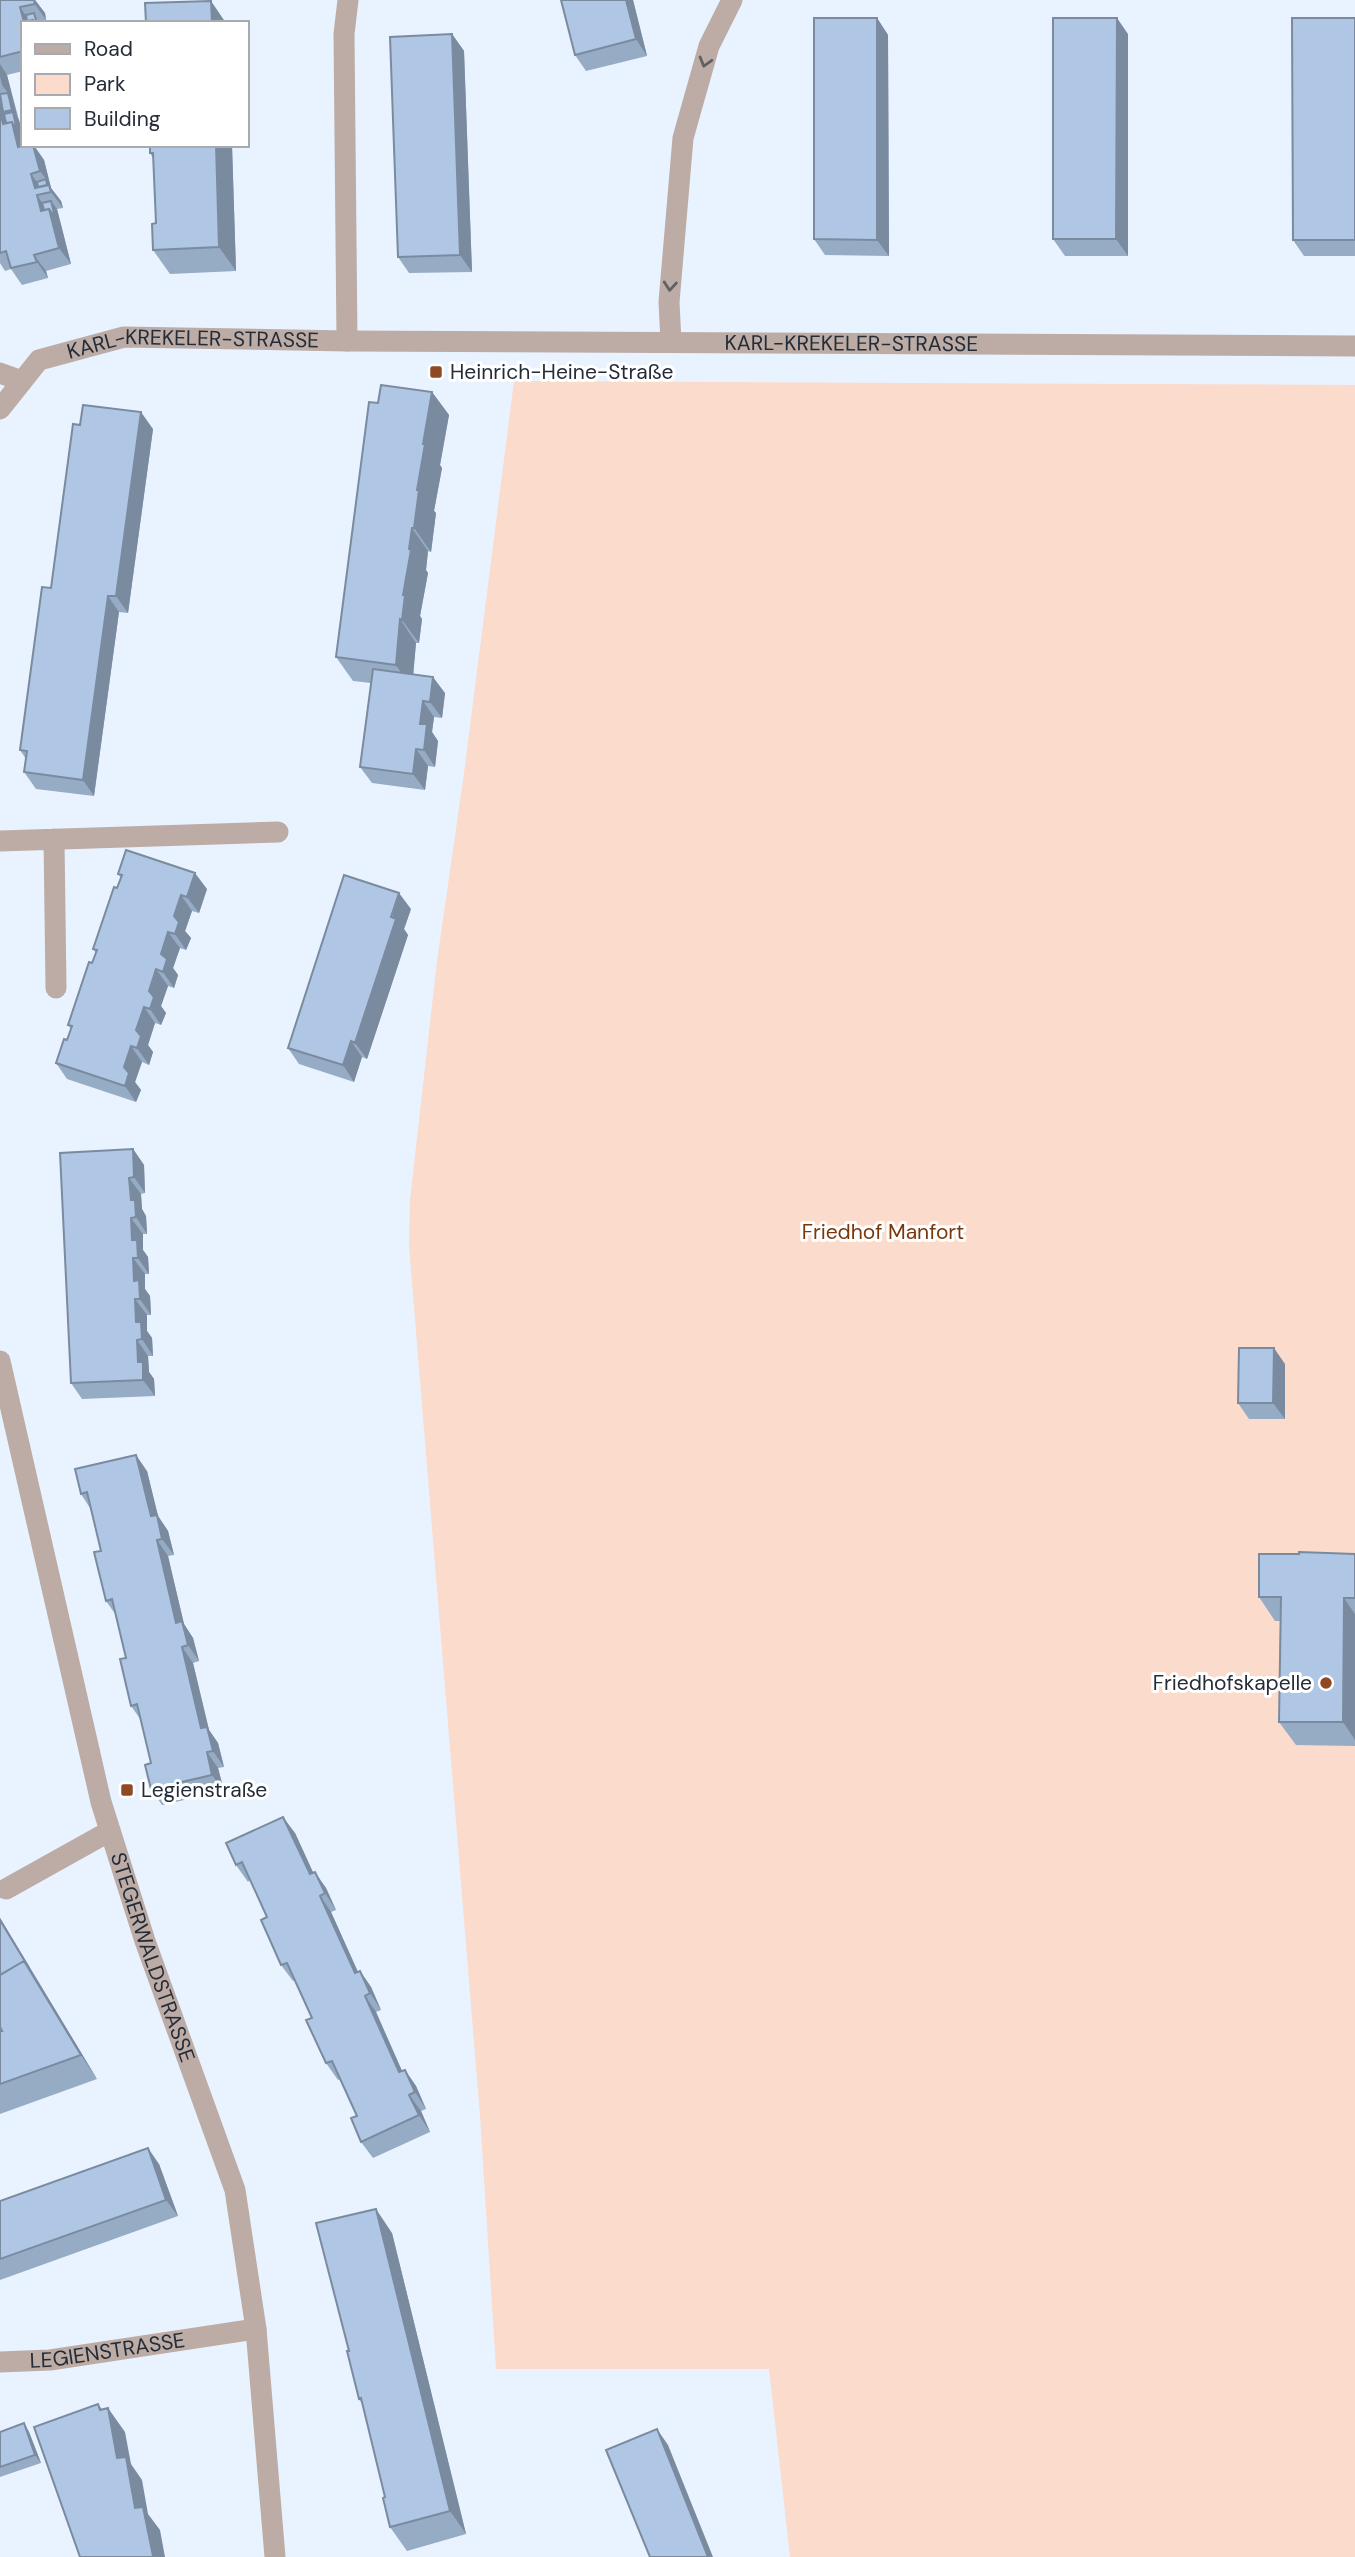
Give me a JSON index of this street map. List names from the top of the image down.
{
  "streets": {
    "street": ["KARL-KREKELER-STRASSE", "STEGERWALDSTRASSE", "LEGIENSTRASSE"]
  },
  "crossings": [
    ["STEGERWALDSTRASSE", "LEGIENSTRASSE"]
  ],
  "parks": ["Friedhof Manfort"],
  "places": {
    "transit": ["Heinrich-Heine-Straße", "Legienstraße"],
    "other": ["Friedhofskapelle"]
  },
  "legend": ["Road", "Park", "Building"]
}
